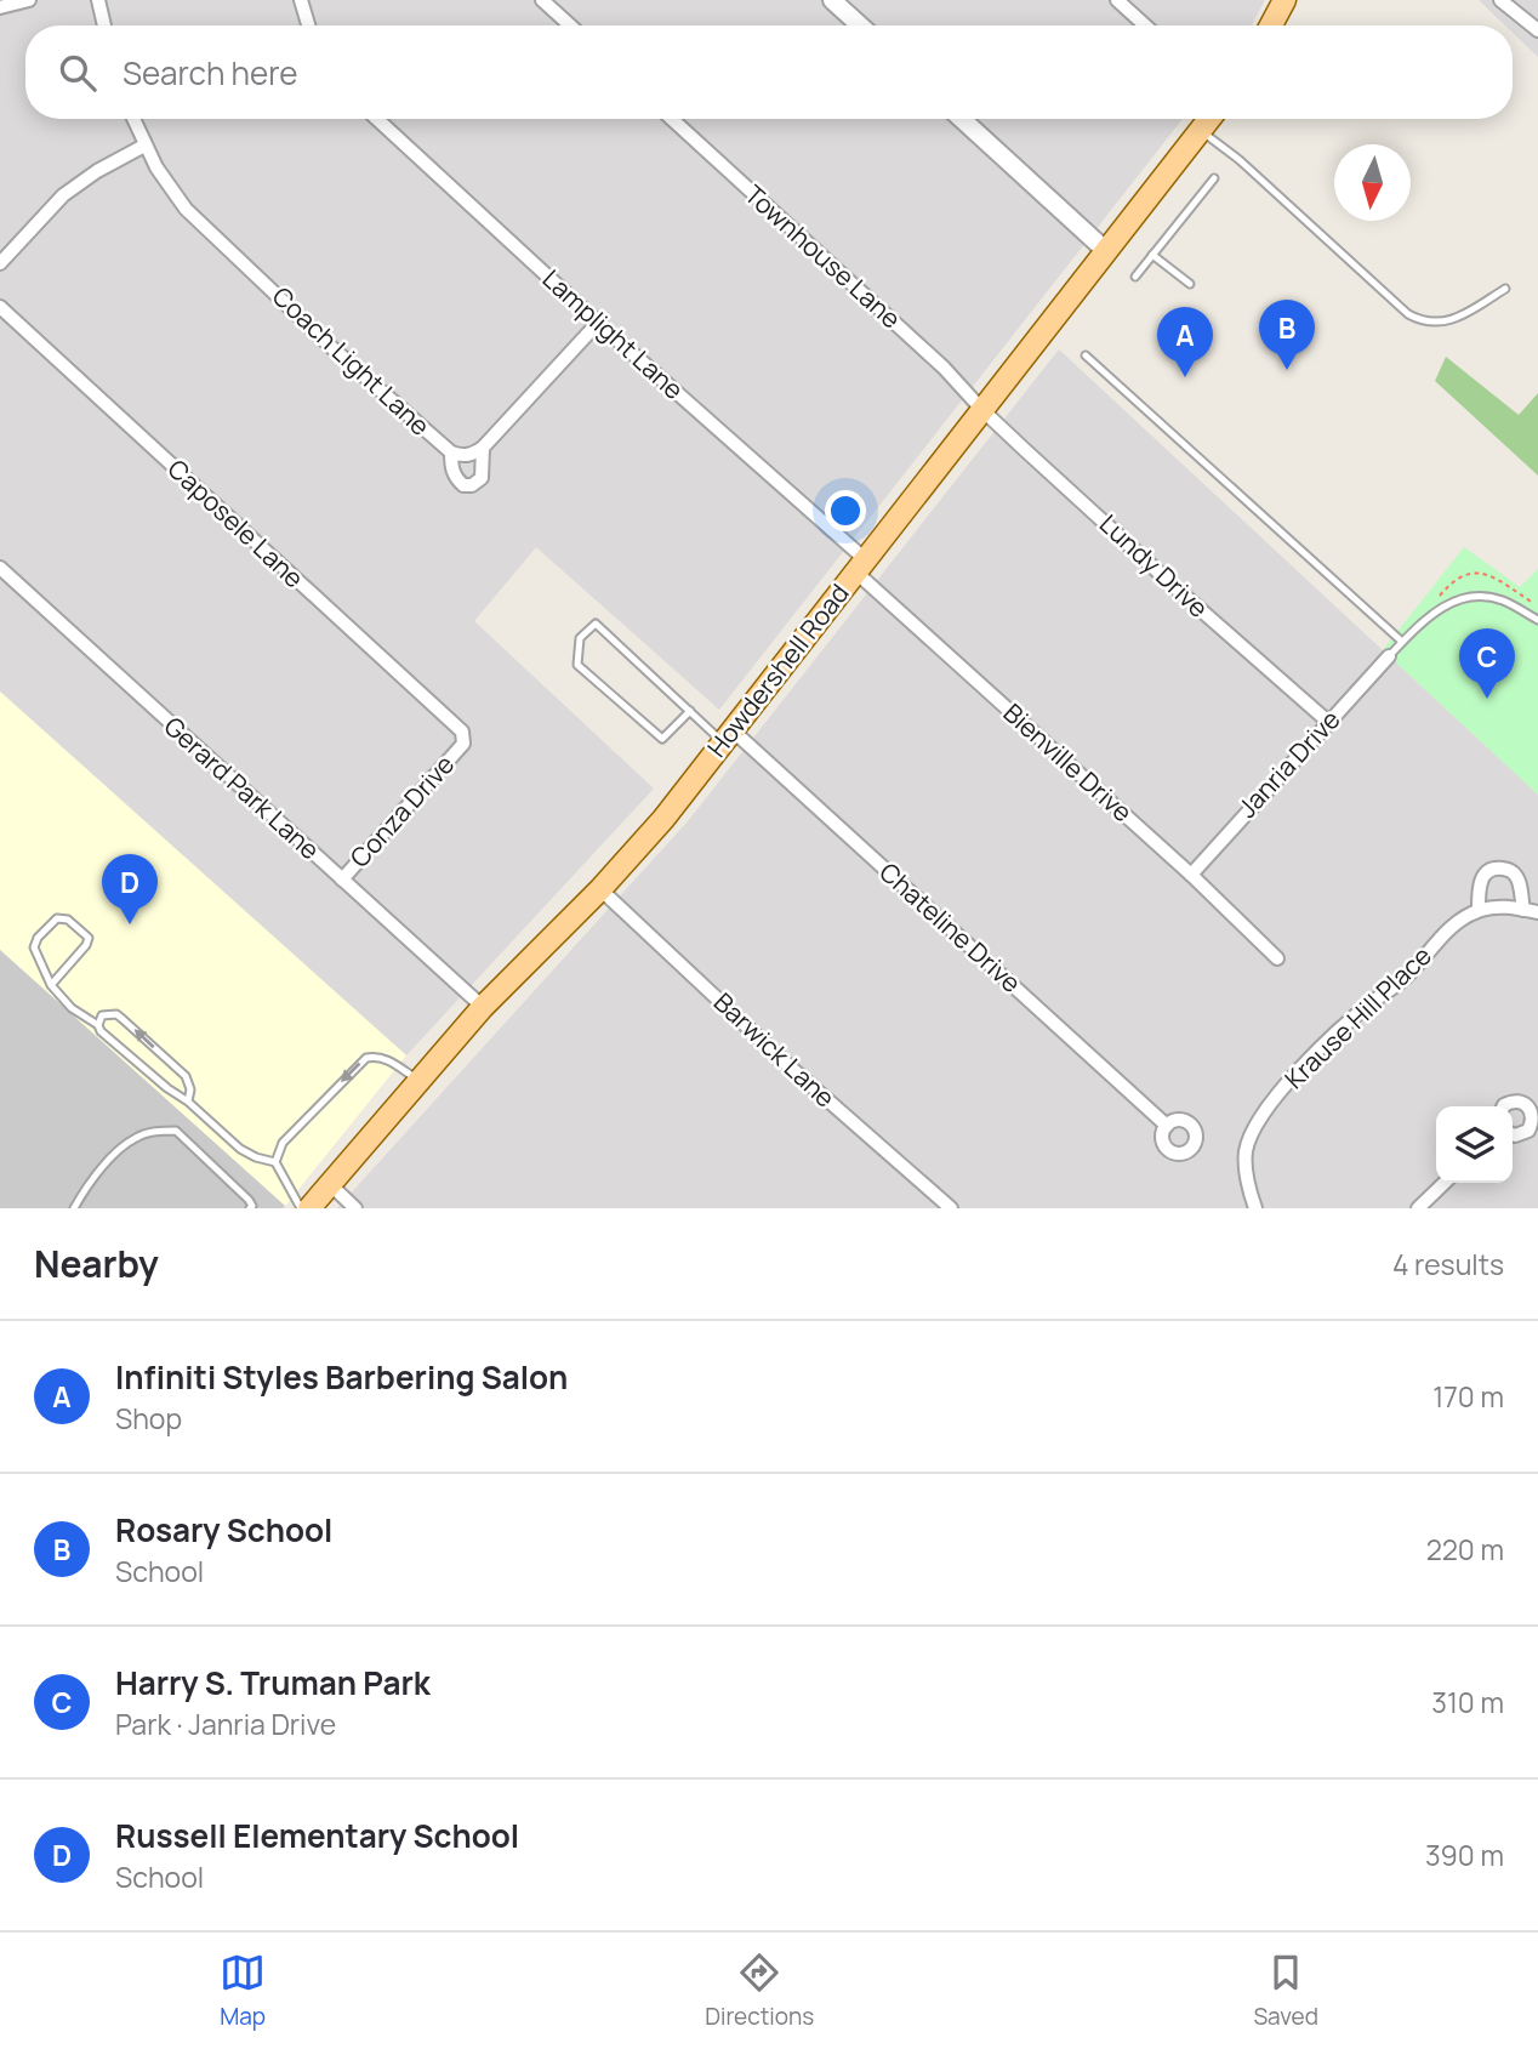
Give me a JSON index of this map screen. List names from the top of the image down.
{
  "streets": {
    "main road": ["Howdershell Road"],
    "street": [
      "Townhouse Lane",
      "Lamplight Lane",
      "Coach Light Lane",
      "Caposele Lane",
      "Lundy Drive",
      "Bienville Drive",
      "Janria Drive",
      "Gerard Park Lane",
      "Conza Drive",
      "Chateline Drive",
      "Krause Hill Place",
      "Barwick Lane"
    ]
  },
  "crossings": [
    ["Townhouse Lane", "Lundy Drive"],
    ["Townhouse Lane", "Howdershell Road"],
    ["Lamplight Lane", "Howdershell Road"],
    ["Lamplight Lane", "Bienville Drive"],
    ["Caposele Lane", "Conza Drive"],
    ["Lundy Drive", "Howdershell Road"],
    ["Lundy Drive", "Janria Drive"],
    ["Howdershell Road", "Bienville Drive"],
    ["Howdershell Road", "Gerard Park Lane"],
    ["Howdershell Road", "Chateline Drive"],
    ["Howdershell Road", "Barwick Lane"],
    ["Bienville Drive", "Janria Drive"],
    ["Gerard Park Lane", "Conza Drive"]
  ],
  "north": "bottom",
  "page": {
    "search": "Search here",
    "pins": [
      "B",
      "A",
      "C",
      "D"
    ],
    "heading": ["Nearby", "4 results"],
    "list": [
      {
        "mark": "A",
        "name": "Infiniti Styles Barbering Salon",
        "note": "Shop",
        "value": "170 m"
      },
      {
        "mark": "B",
        "name": "Rosary School",
        "note": "School",
        "value": "220 m"
      },
      {
        "mark": "C",
        "name": "Harry S. Truman Park",
        "note": "Park · Janria Drive",
        "value": "310 m"
      },
      {
        "mark": "D",
        "name": "Russell Elementary School",
        "note": "School",
        "value": "390 m"
      }
    ],
    "nav": ["Map", "Directions", "Saved"]
  }
}
